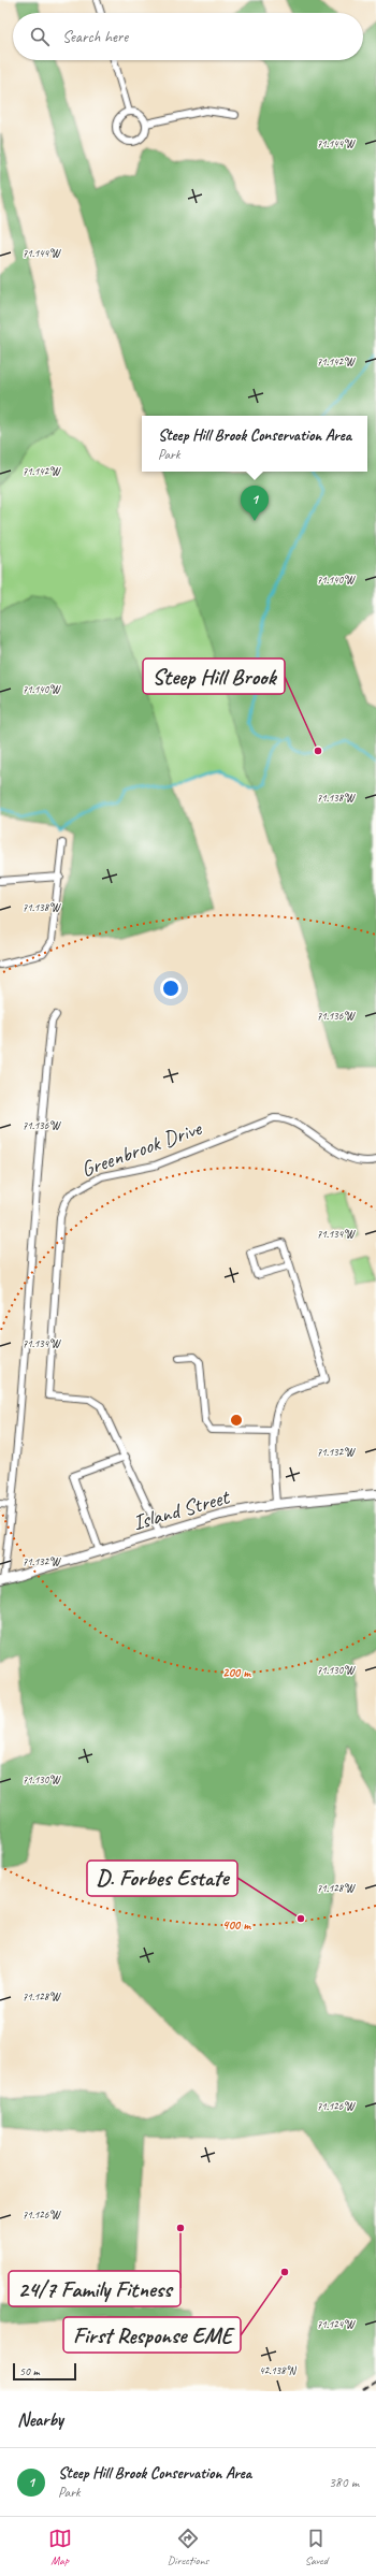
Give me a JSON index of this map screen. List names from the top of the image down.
{
  "streets": {
    "street": ["Greenbrook Drive", "Island Street"]
  },
  "crossings": [
    ["Greenbrook Drive", "Island Street"]
  ],
  "places": [
    "Steep Hill Brook",
    "D. Forbes Estate",
    "24/7 Family Fitness",
    "First Response EME"
  ],
  "scale_bar": "50 m",
  "page": {
    "search": "Search here",
    "popup": ["Steep Hill Brook Conservation Area", "Park"],
    "pins": "1",
    "scale": "50 m",
    "heading": "Nearby",
    "list": [
      {
        "mark": "1",
        "name": "Steep Hill Brook Conservation Area",
        "note": "Park",
        "value": "380 m"
      }
    ],
    "nav": ["Map", "Directions", "Saved"]
  },
  "coordinates": [
    "71.144°W",
    "71.142°W",
    "71.140°W",
    "71.138°W",
    "71.136°W",
    "71.134°W",
    "71.132°W",
    "71.130°W",
    "71.128°W",
    "71.126°W",
    "71.124°W",
    "42.138°N"
  ],
  "rings": ["200 m", "400 m"]
}
